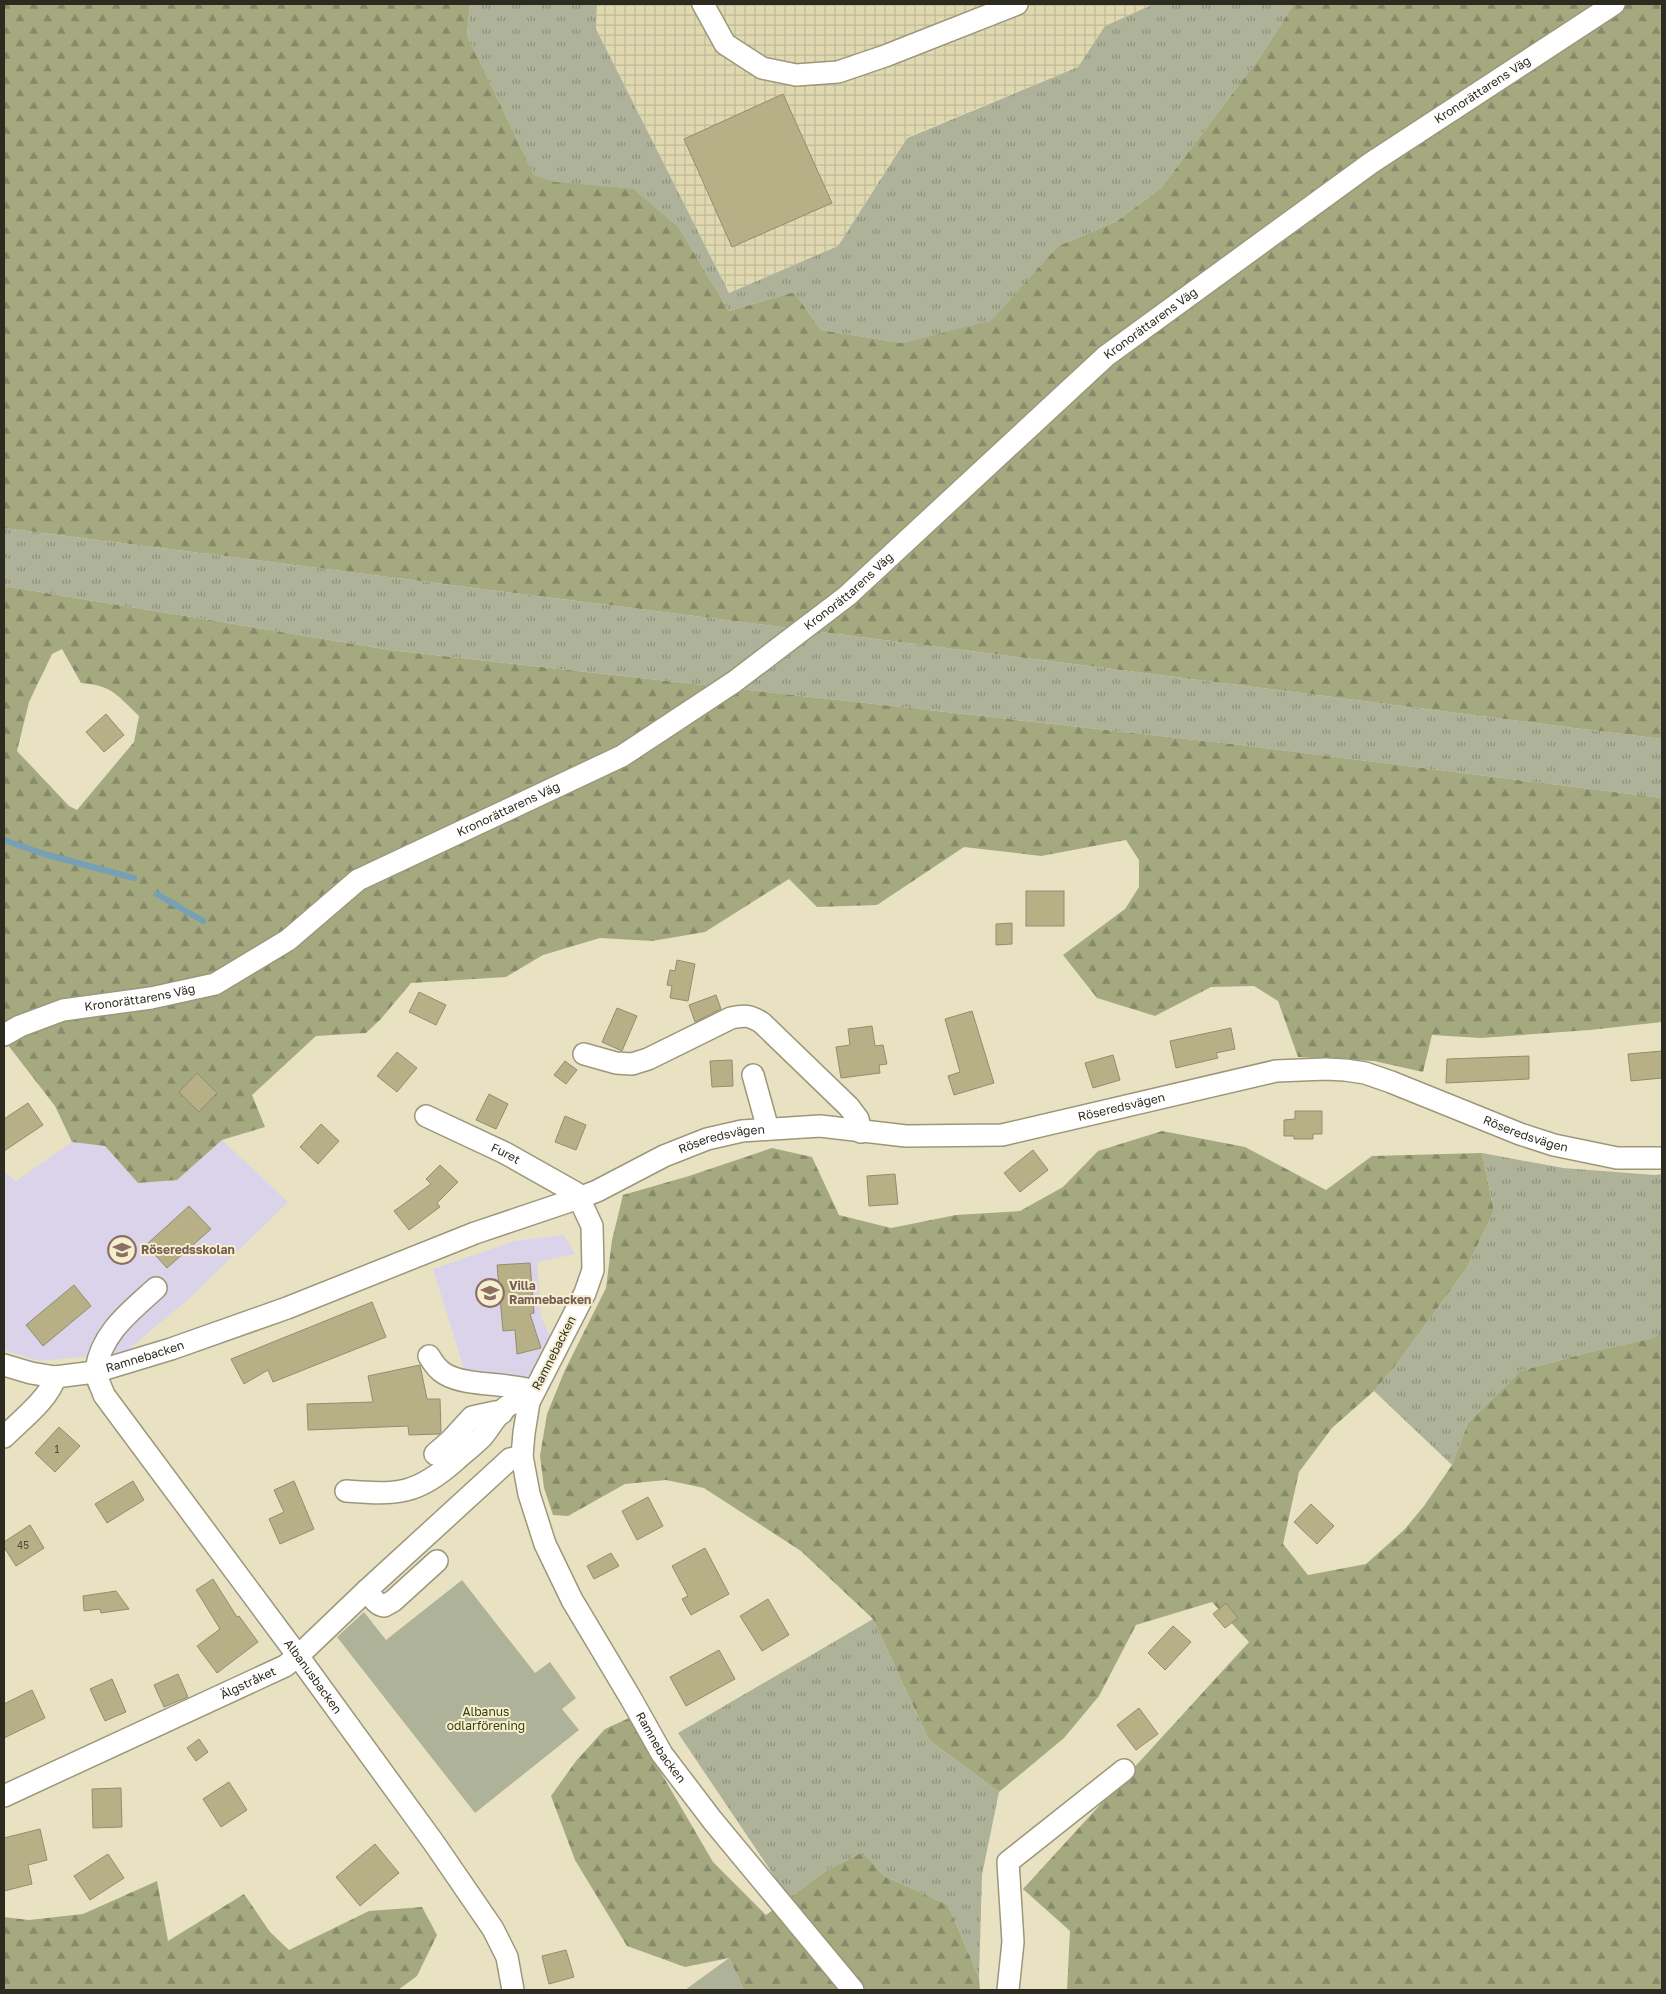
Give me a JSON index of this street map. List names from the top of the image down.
{
  "streets": {
    "street": [
      "Kronorättarens Väg",
      "Röseredsvägen",
      "Furet",
      "Ramnebacken",
      "Albanusbacken",
      "Älgstråket"
    ]
  },
  "crossings": [
    ["Röseredsvägen", "Furet"],
    ["Röseredsvägen", "Ramnebacken"],
    ["Furet", "Ramnebacken"],
    ["Ramnebacken", "Albanusbacken"],
    ["Ramnebacken", "Älgstråket"],
    ["Albanusbacken", "Älgstråket"]
  ],
  "parks": ["Albanus odlarförening"],
  "places": {
    "school or university": ["Röseredsskolan", "Villa Ramnebacken"]
  },
  "house_numbers": ["1", "45"]
}
